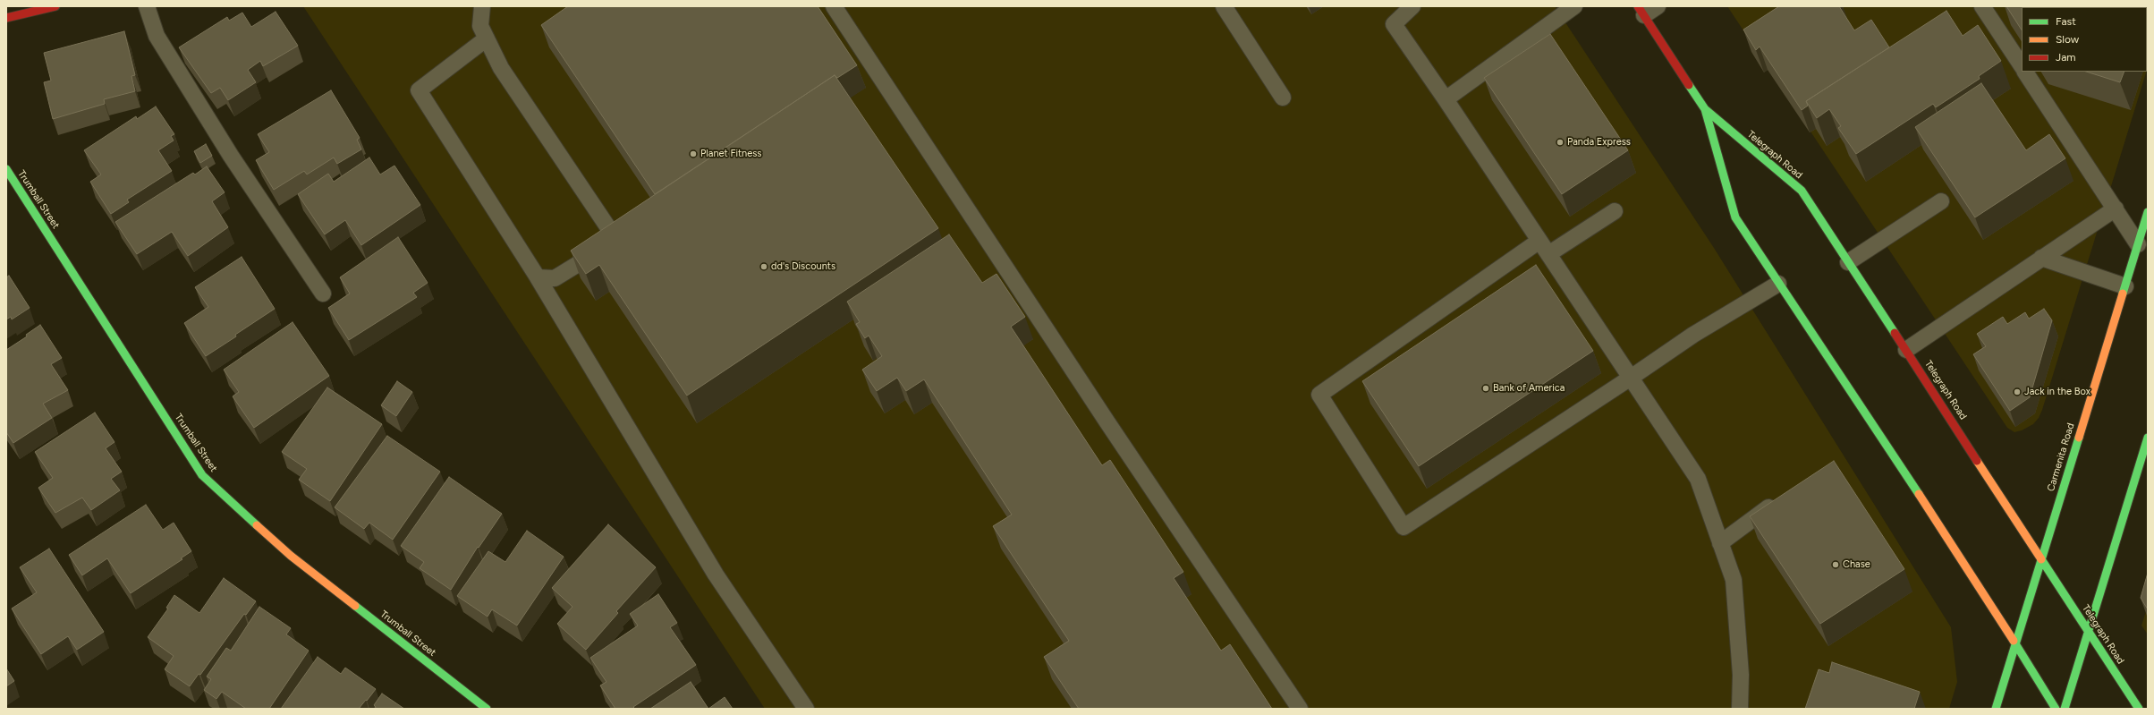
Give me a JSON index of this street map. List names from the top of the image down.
{
  "streets": {
    "main road": ["Telegraph Road", "Trumball Street", "Carmenita Road"]
  },
  "crossings": [
    ["Telegraph Road", "Carmenita Road"]
  ],
  "places": [
    "Panda Express",
    "Planet Fitness",
    "dd's Discounts",
    "Bank of America",
    "Jack in the Box",
    "Chase"
  ],
  "legend": ["Fast", "Slow", "Jam"]
}
